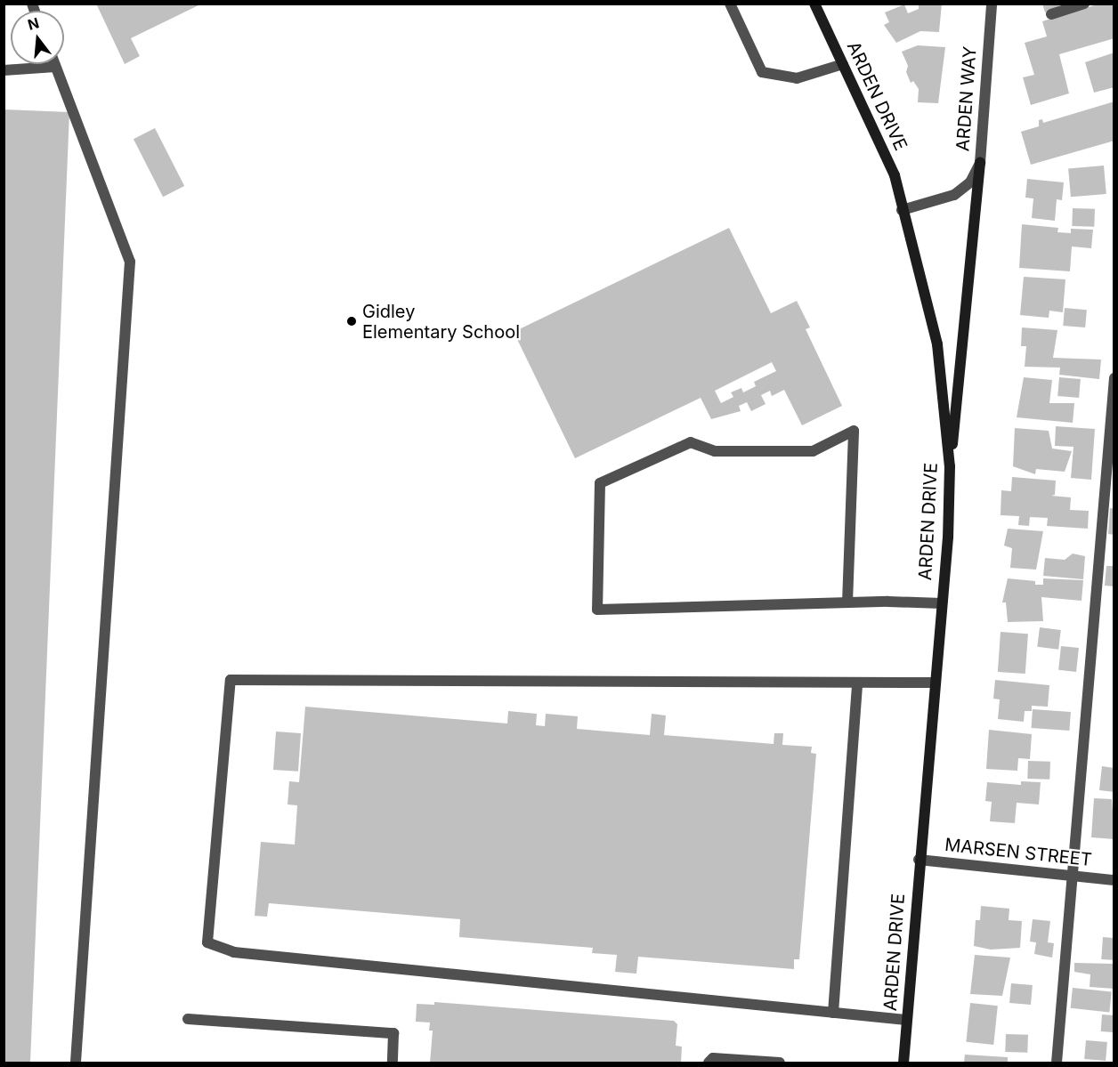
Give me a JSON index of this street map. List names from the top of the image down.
{
  "streets": {
    "street": ["ARDEN DRIVE", "ARDEN WAY", "MARSEN STREET"]
  },
  "crossings": [
    ["ARDEN DRIVE", "ARDEN WAY"],
    ["ARDEN DRIVE", "MARSEN STREET"]
  ],
  "places": ["Gidley Elementary School"],
  "north": "top"
}
